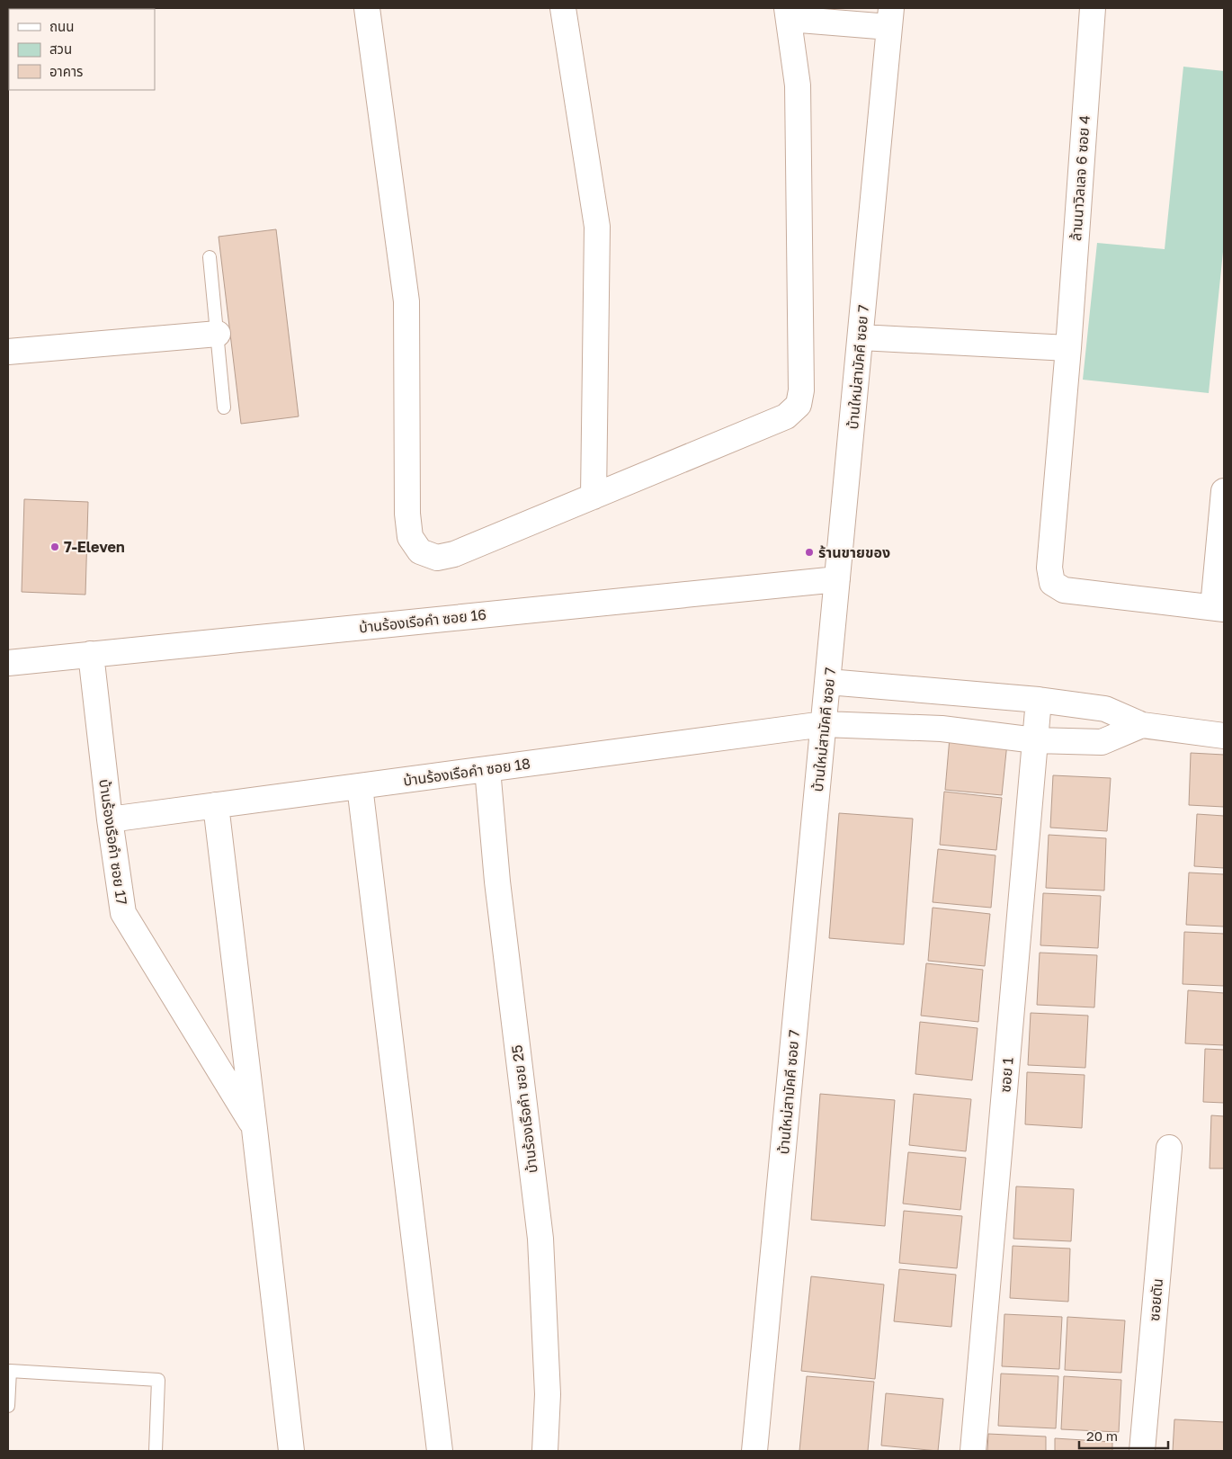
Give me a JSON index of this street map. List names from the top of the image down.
{
  "streets": {
    "street": [
      "ล้านนาวิลเลจ 6 ซอย 4",
      "บ้านใหม่สามัคคี ซอย 7",
      "บ้านร้องเรือคำ ซอย 16",
      "บ้านร้องเรือคำ ซอย 18",
      "บ้านร้องเรือคำ ซอย 17",
      "ซอย 1",
      "บ้านร้องเรือคำ ซอย 25",
      "ซอยตัน"
    ]
  },
  "crossings": [
    ["บ้านใหม่สามัคคี ซอย 7", "บ้านร้องเรือคำ ซอย 16"],
    ["บ้านใหม่สามัคคี ซอย 7", "บ้านร้องเรือคำ ซอย 18"],
    ["บ้านร้องเรือคำ ซอย 16", "บ้านร้องเรือคำ ซอย 17"],
    ["บ้านร้องเรือคำ ซอย 18", "บ้านร้องเรือคำ ซอย 17"],
    ["บ้านร้องเรือคำ ซอย 18", "ซอย 1"],
    ["บ้านร้องเรือคำ ซอย 18", "บ้านร้องเรือคำ ซอย 25"]
  ],
  "places": ["7-Eleven", "ร้านขายของ"],
  "legend": ["ถนน", "สวน", "อาคาร"],
  "scale_bar": "20 m"
}
